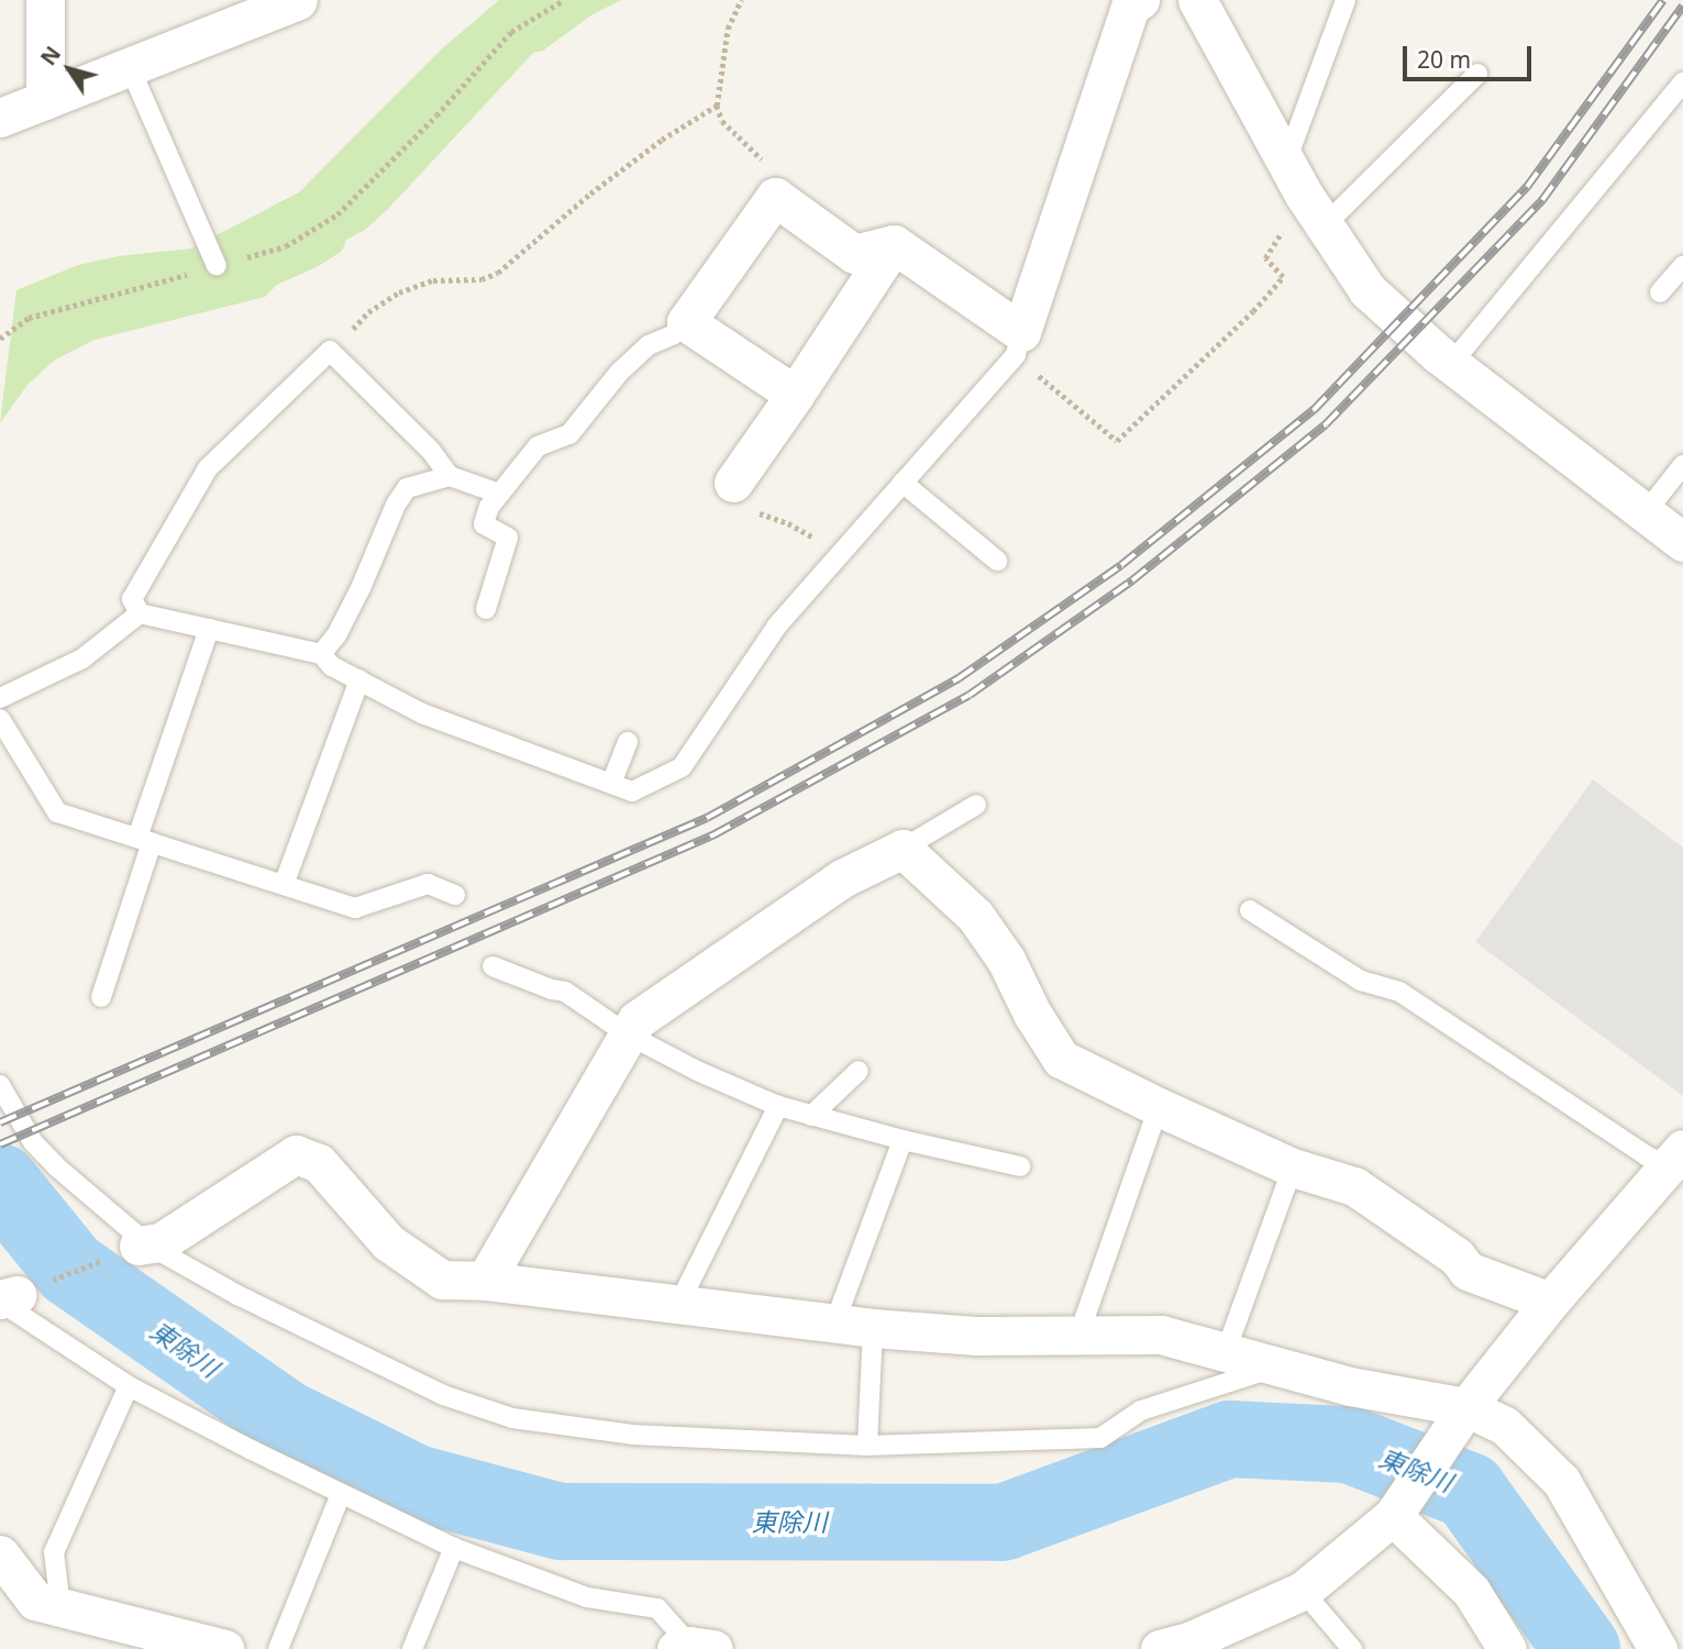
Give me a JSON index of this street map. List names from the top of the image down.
{
  "water": ["東除川"],
  "scale_bar": "20 m",
  "north": "top left"
}
